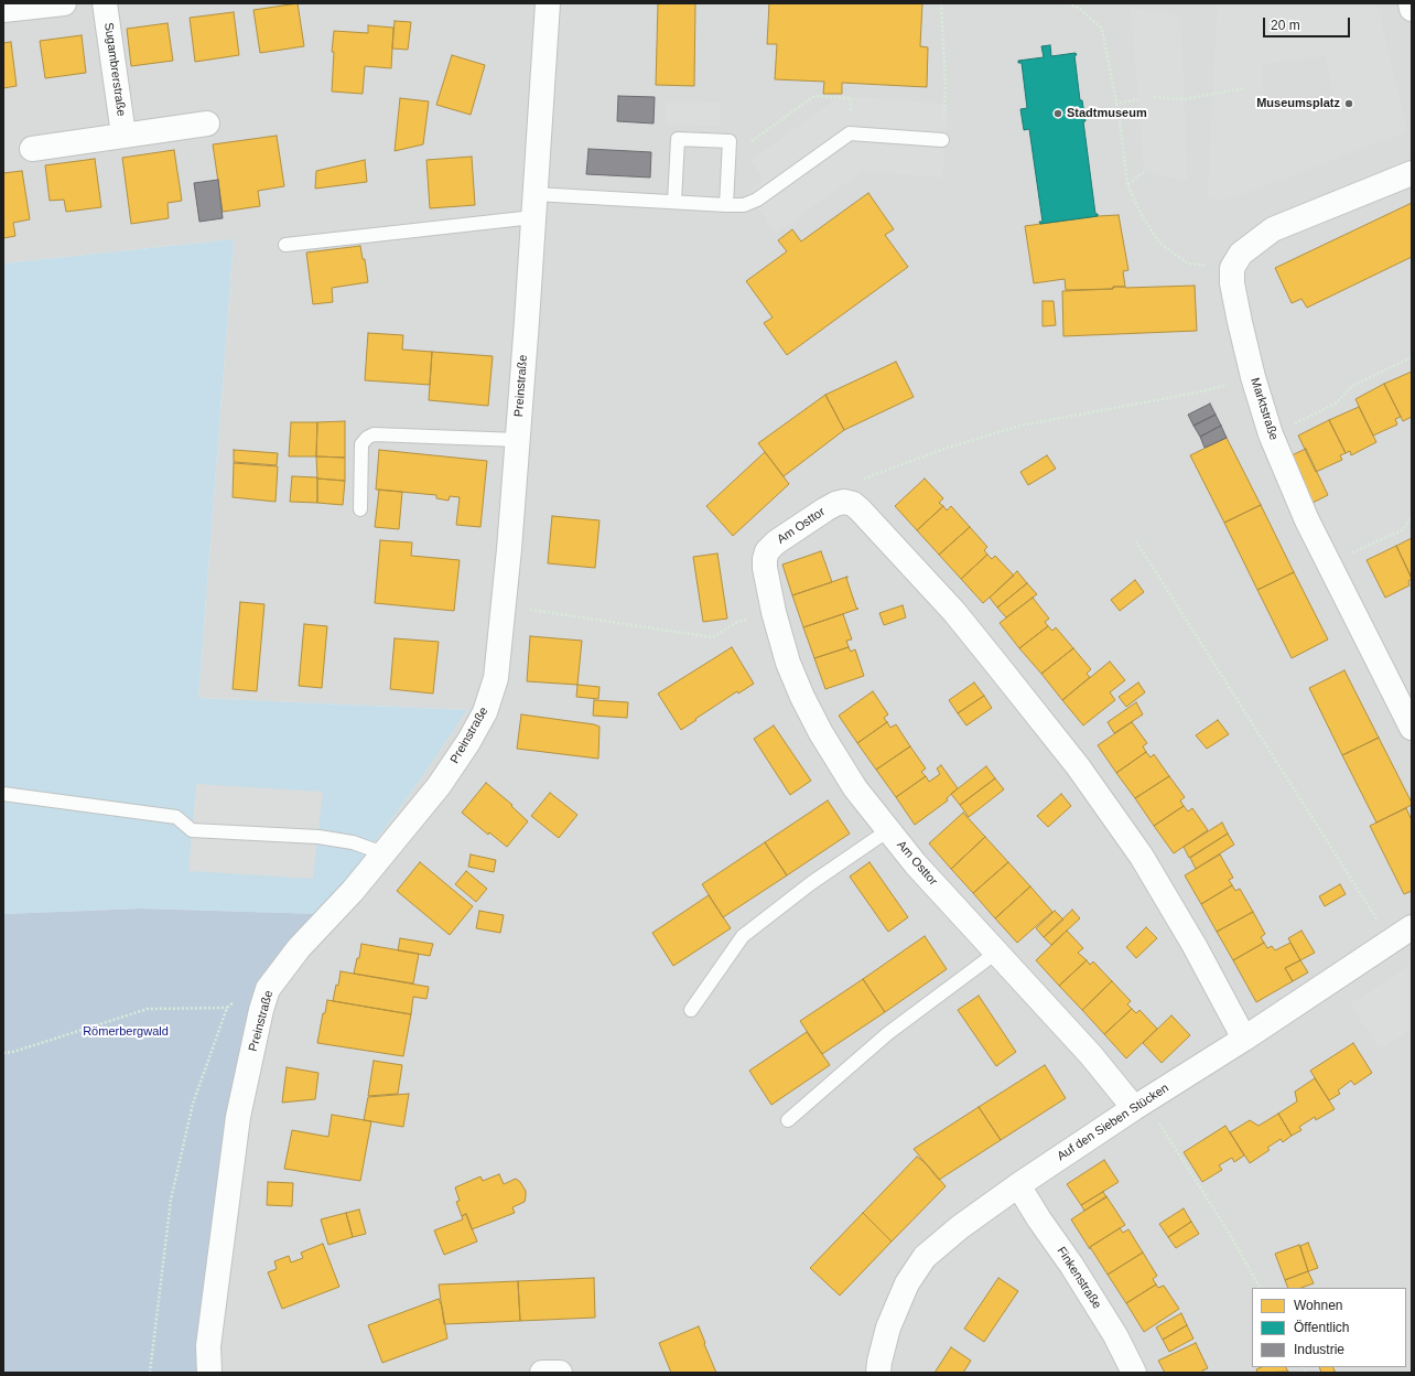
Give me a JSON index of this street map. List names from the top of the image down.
{
  "streets": {
    "street": [
      "Sugambrerstraße",
      "Preinstraße",
      "Marktstraße",
      "Am Osttor",
      "Auf den Sieben Stücken",
      "Finkenstraße"
    ]
  },
  "crossings": [
    ["Am Osttor", "Auf den Sieben Stücken"],
    ["Auf den Sieben Stücken", "Finkenstraße"]
  ],
  "parks": ["Römerbergwald"],
  "places": ["Museumsplatz", "Stadtmuseum"],
  "legend": ["Wohnen", "Öffentlich", "Industrie"],
  "scale_bar": "20 m"
}
